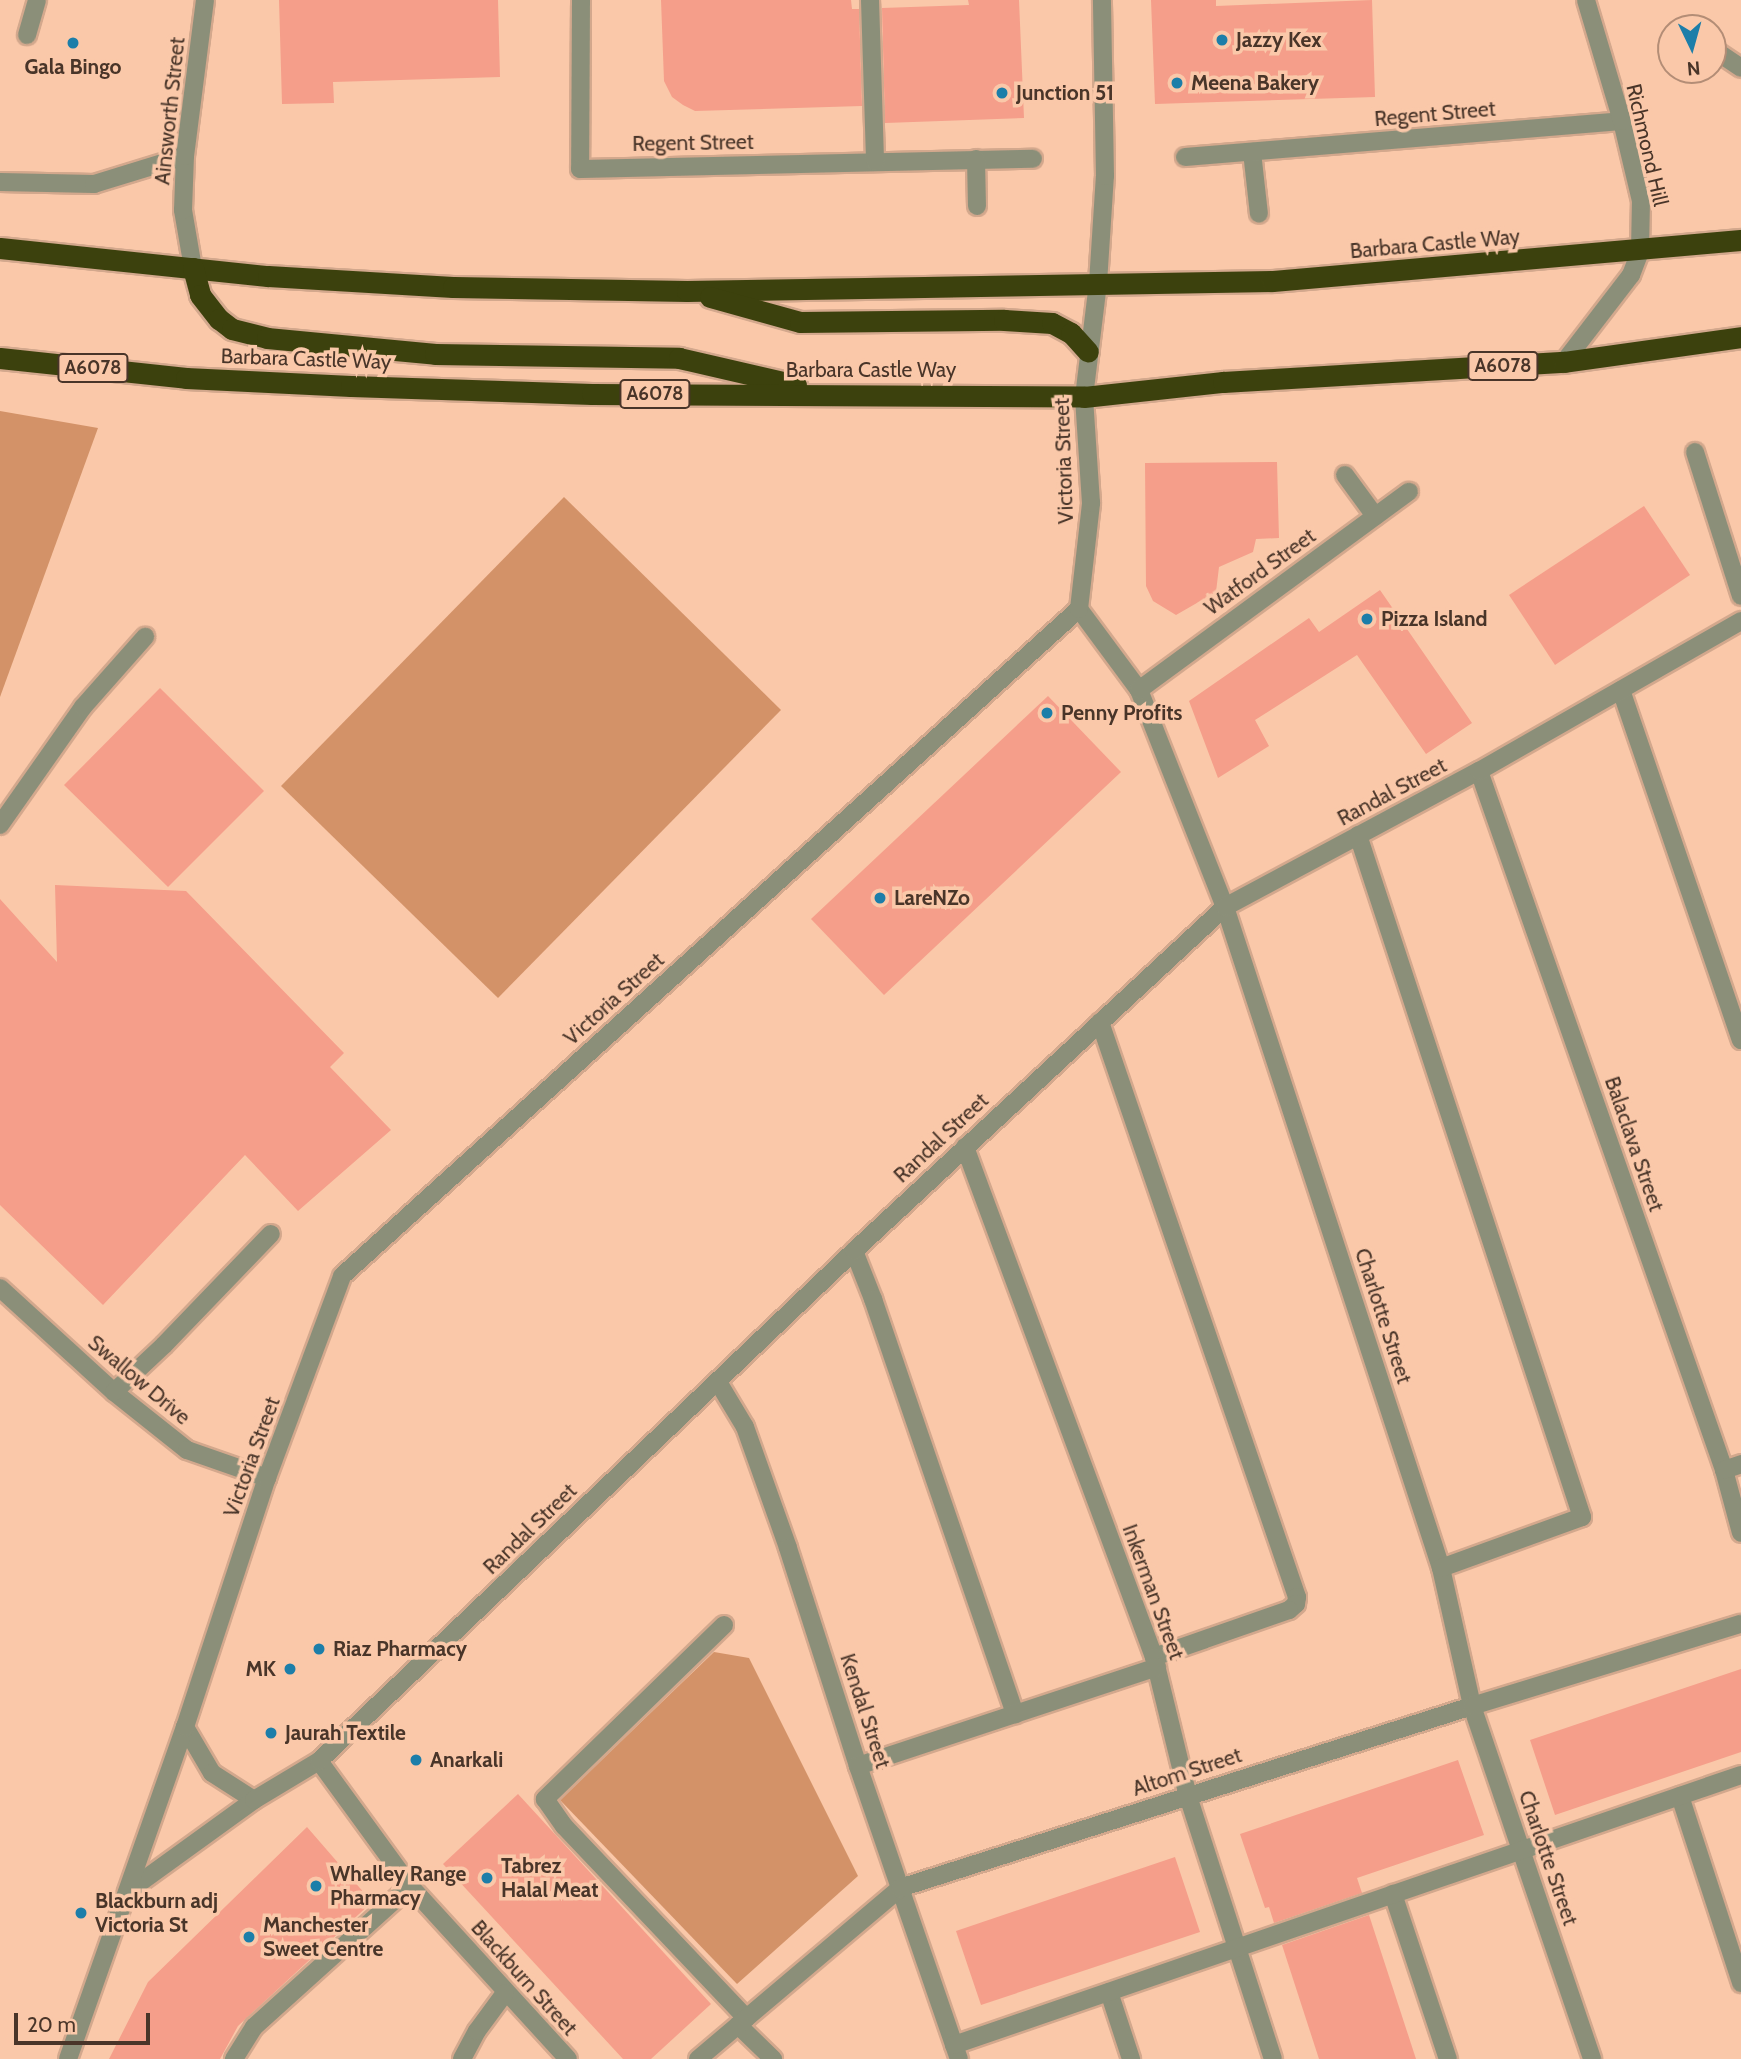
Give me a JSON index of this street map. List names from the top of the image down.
{
  "streets": {
    "highway": ["Barbara Castle Way", "A6078"],
    "street": [
      "Ainsworth Street",
      "Regent Street",
      "Richmond Hill",
      "Victoria Street",
      "Watford Street",
      "Randal Street",
      "Balaclava Street",
      "Charlotte Street",
      "Swallow Drive",
      "Inkerman Street",
      "Kendal Street",
      "Altom Street",
      "Blackburn Street"
    ]
  },
  "crossings": [
    ["Ainsworth Street", "Barbara Castle Way"],
    ["Regent Street", "Richmond Hill"],
    ["Richmond Hill", "Barbara Castle Way"],
    ["Barbara Castle Way", "Victoria Street"],
    ["Victoria Street", "Randal Street"],
    ["Victoria Street", "Charlotte Street"],
    ["Victoria Street", "Swallow Drive"],
    ["Watford Street", "Charlotte Street"],
    ["Randal Street", "Balaclava Street"],
    ["Randal Street", "Charlotte Street"],
    ["Randal Street", "Inkerman Street"],
    ["Randal Street", "Kendal Street"],
    ["Randal Street", "Blackburn Street"],
    ["Charlotte Street", "Altom Street"],
    ["Inkerman Street", "Altom Street"],
    ["Kendal Street", "Altom Street"]
  ],
  "places": [
    "Jazzy Kex",
    "Gala Bingo",
    "Meena Bakery",
    "Junction 51",
    "Pizza Island",
    "Penny Profits",
    "LareNZo",
    "Riaz Pharmacy",
    "MK",
    "Jaurah Textile",
    "Anarkali",
    "Tabrez Halal Meat",
    "Whalley Range Pharmacy",
    "Blackburn adj Victoria St",
    "Manchester Sweet Centre"
  ],
  "scale_bar": "20 m",
  "north": "bottom"
}
